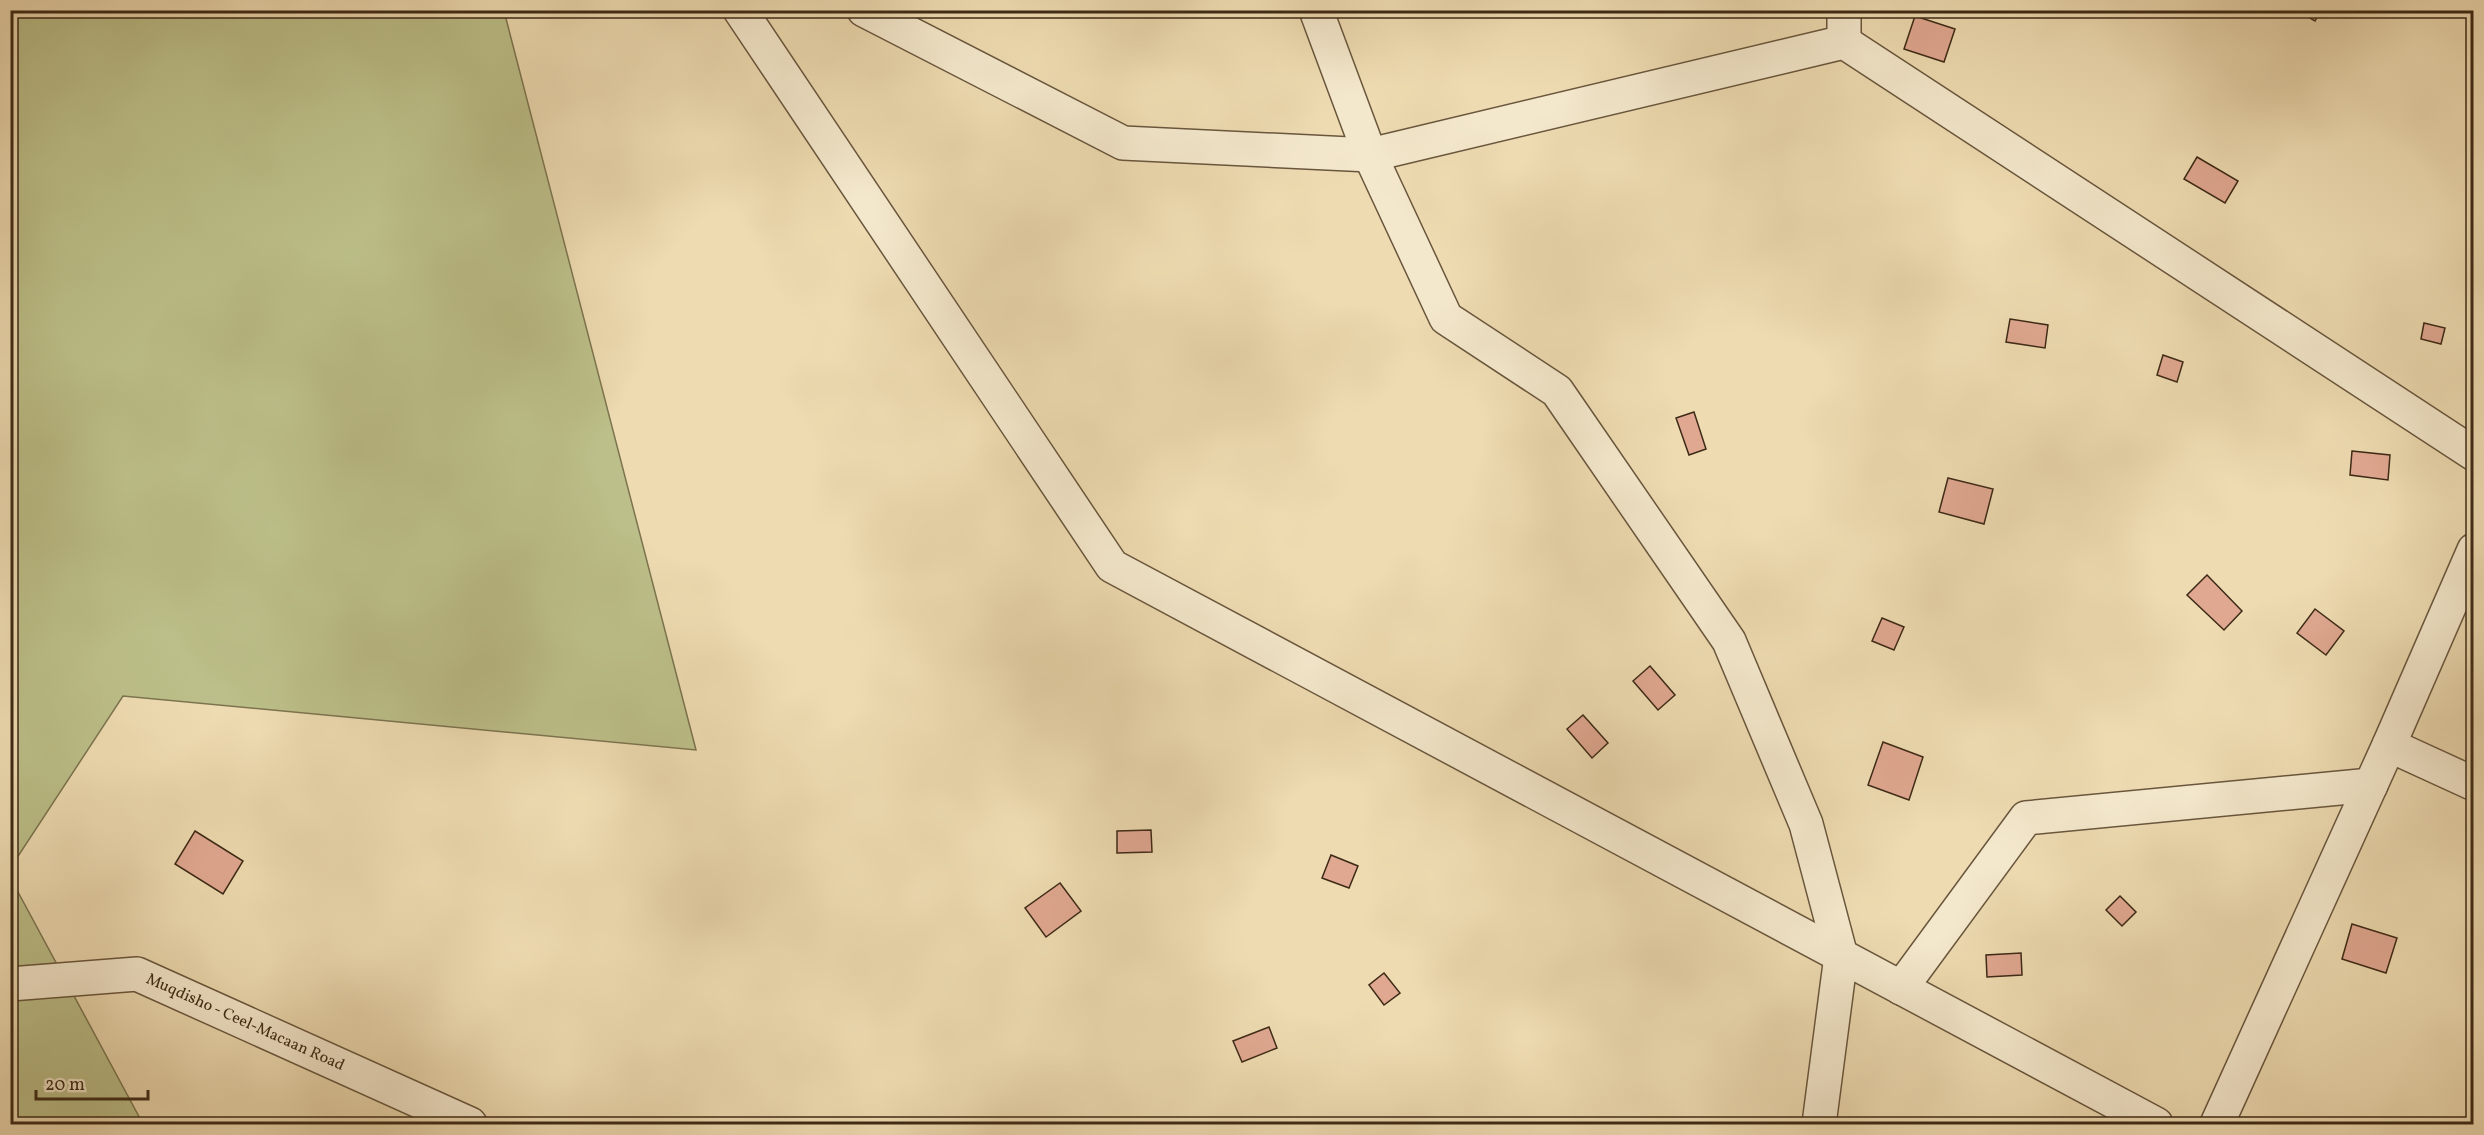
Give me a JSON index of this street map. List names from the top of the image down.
{
  "streets": {
    "street": ["Muqdisho - Ceel-Macaan Road"]
  },
  "scale_bar": "20 m"
}
